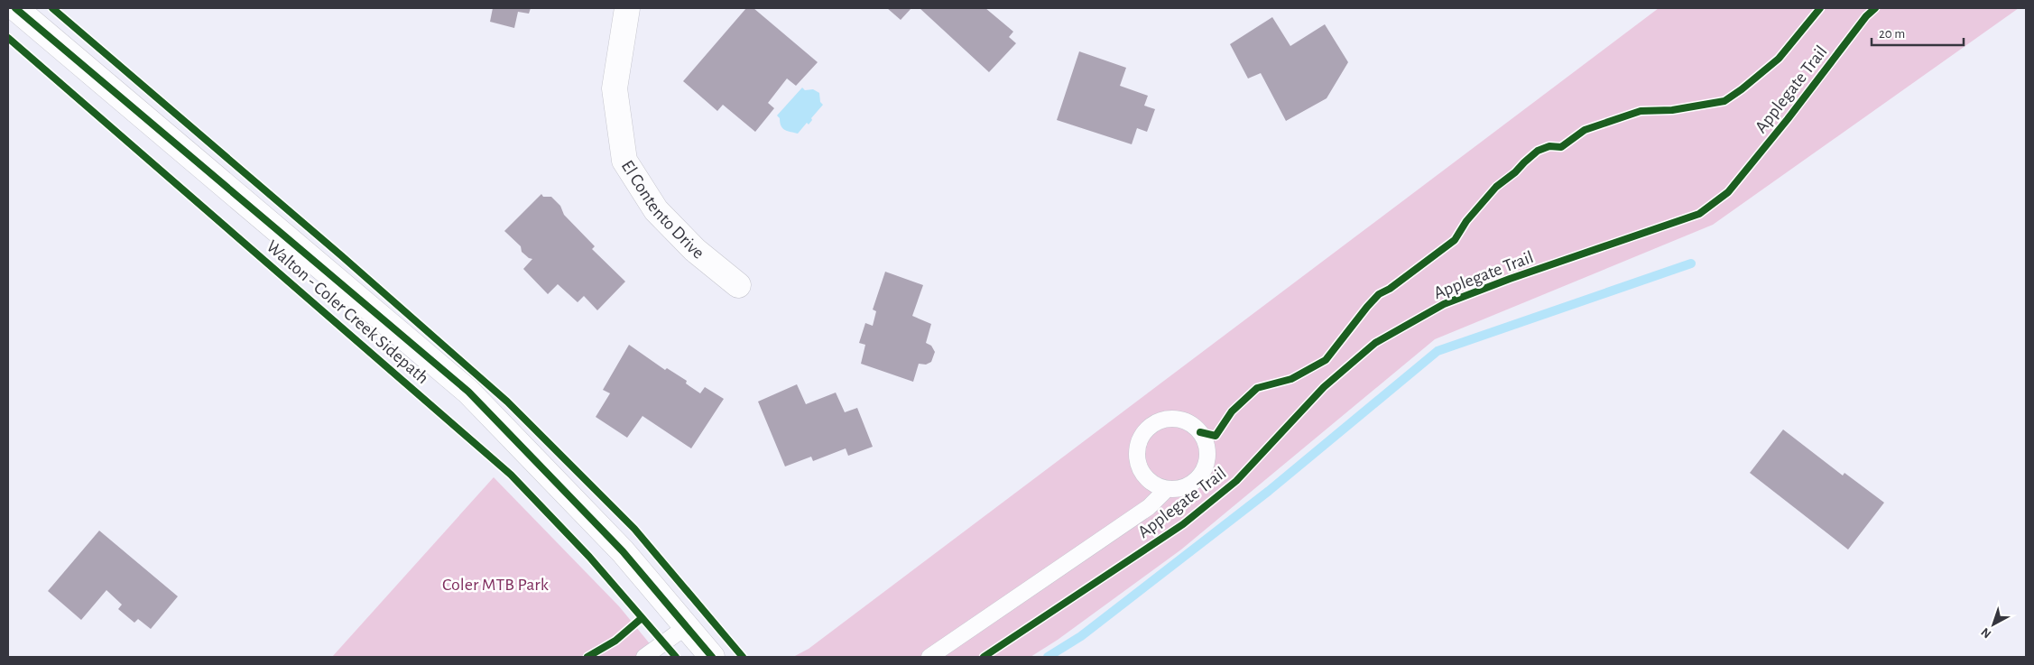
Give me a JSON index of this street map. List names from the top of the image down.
{
  "streets": {
    "street": ["El Contento Drive"],
    "cycle path": ["Applegate Trail", "Walton - Coler Creek Sidepath"]
  },
  "parks": ["Coler MTB Park"],
  "scale_bar": "20 m",
  "north": "bottom left"
}
